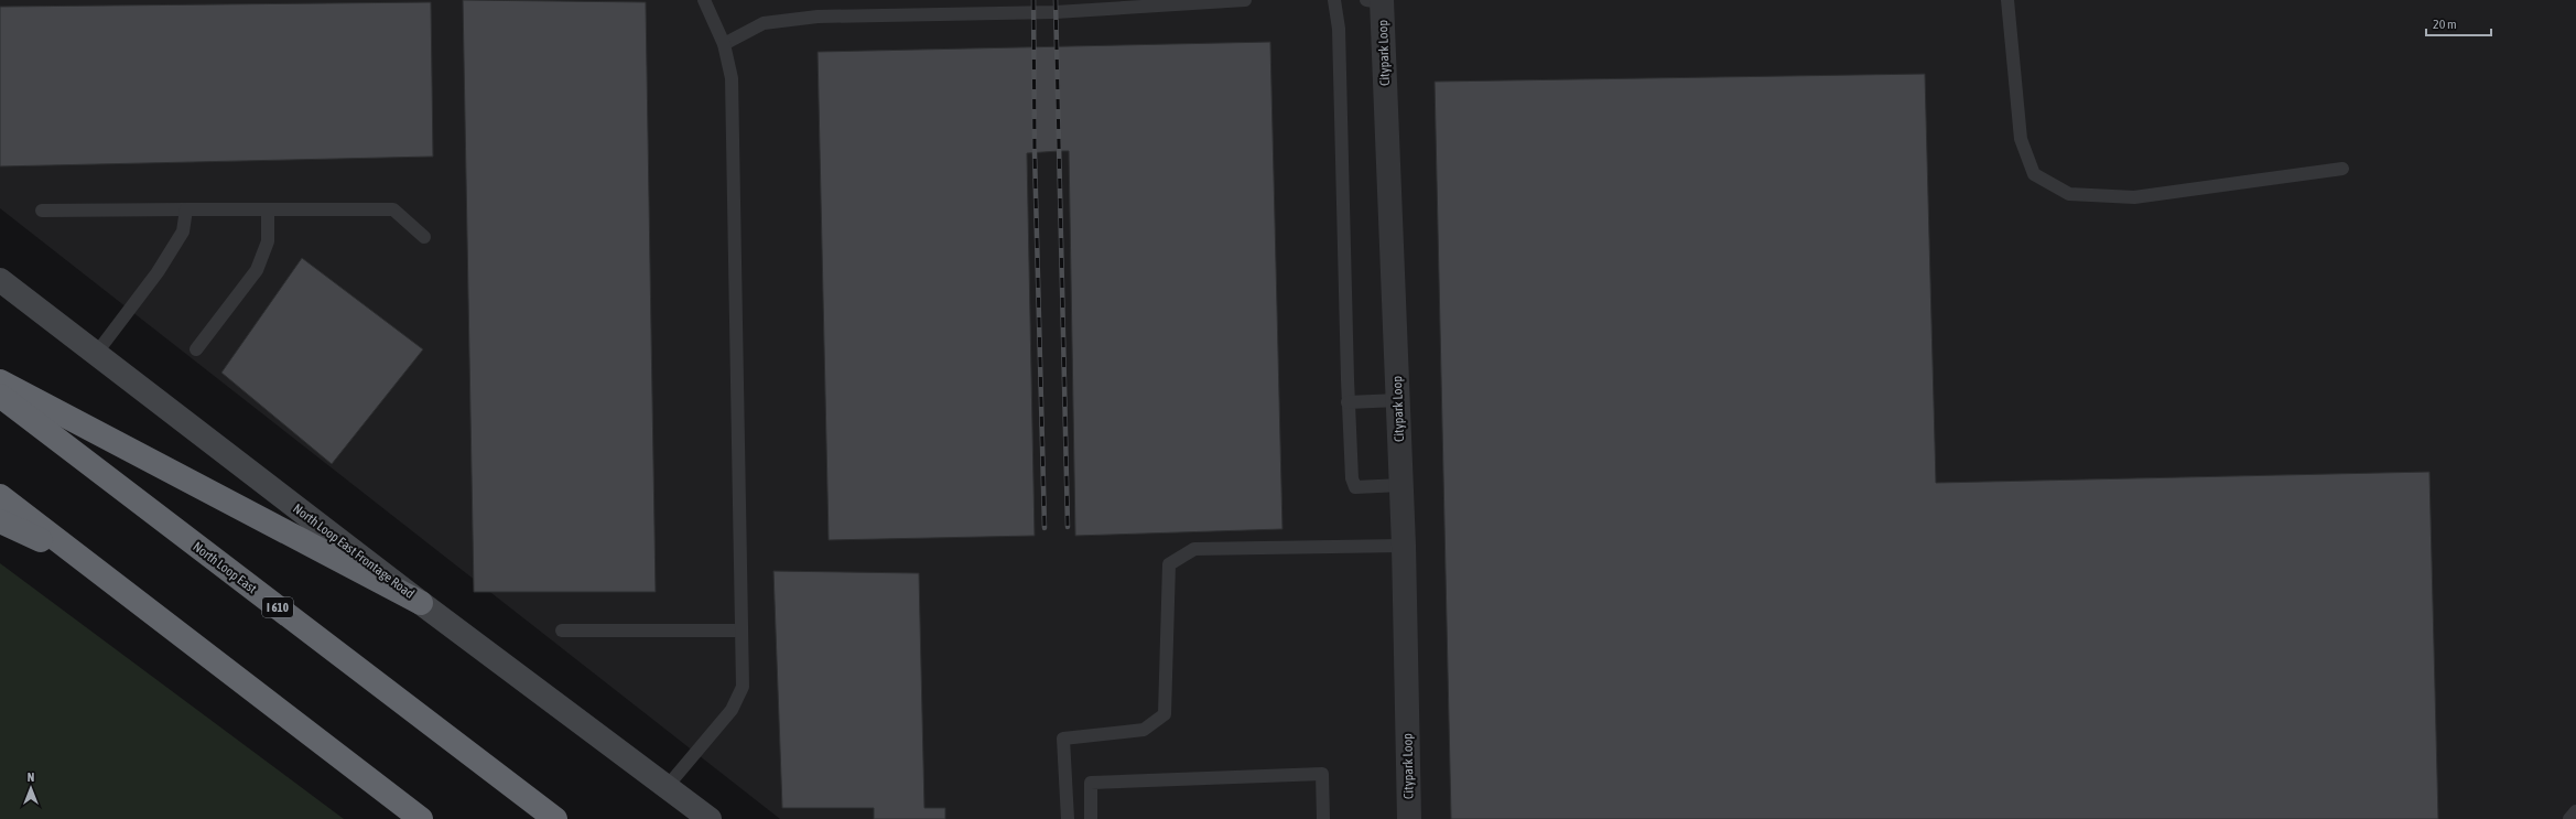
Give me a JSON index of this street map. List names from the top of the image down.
{
  "streets": {
    "highway": ["North Loop East", "I 610"],
    "main road": ["North Loop East Frontage Road"],
    "street": ["Citypark Loop"]
  },
  "scale_bar": "20 m",
  "north": "top"
}
